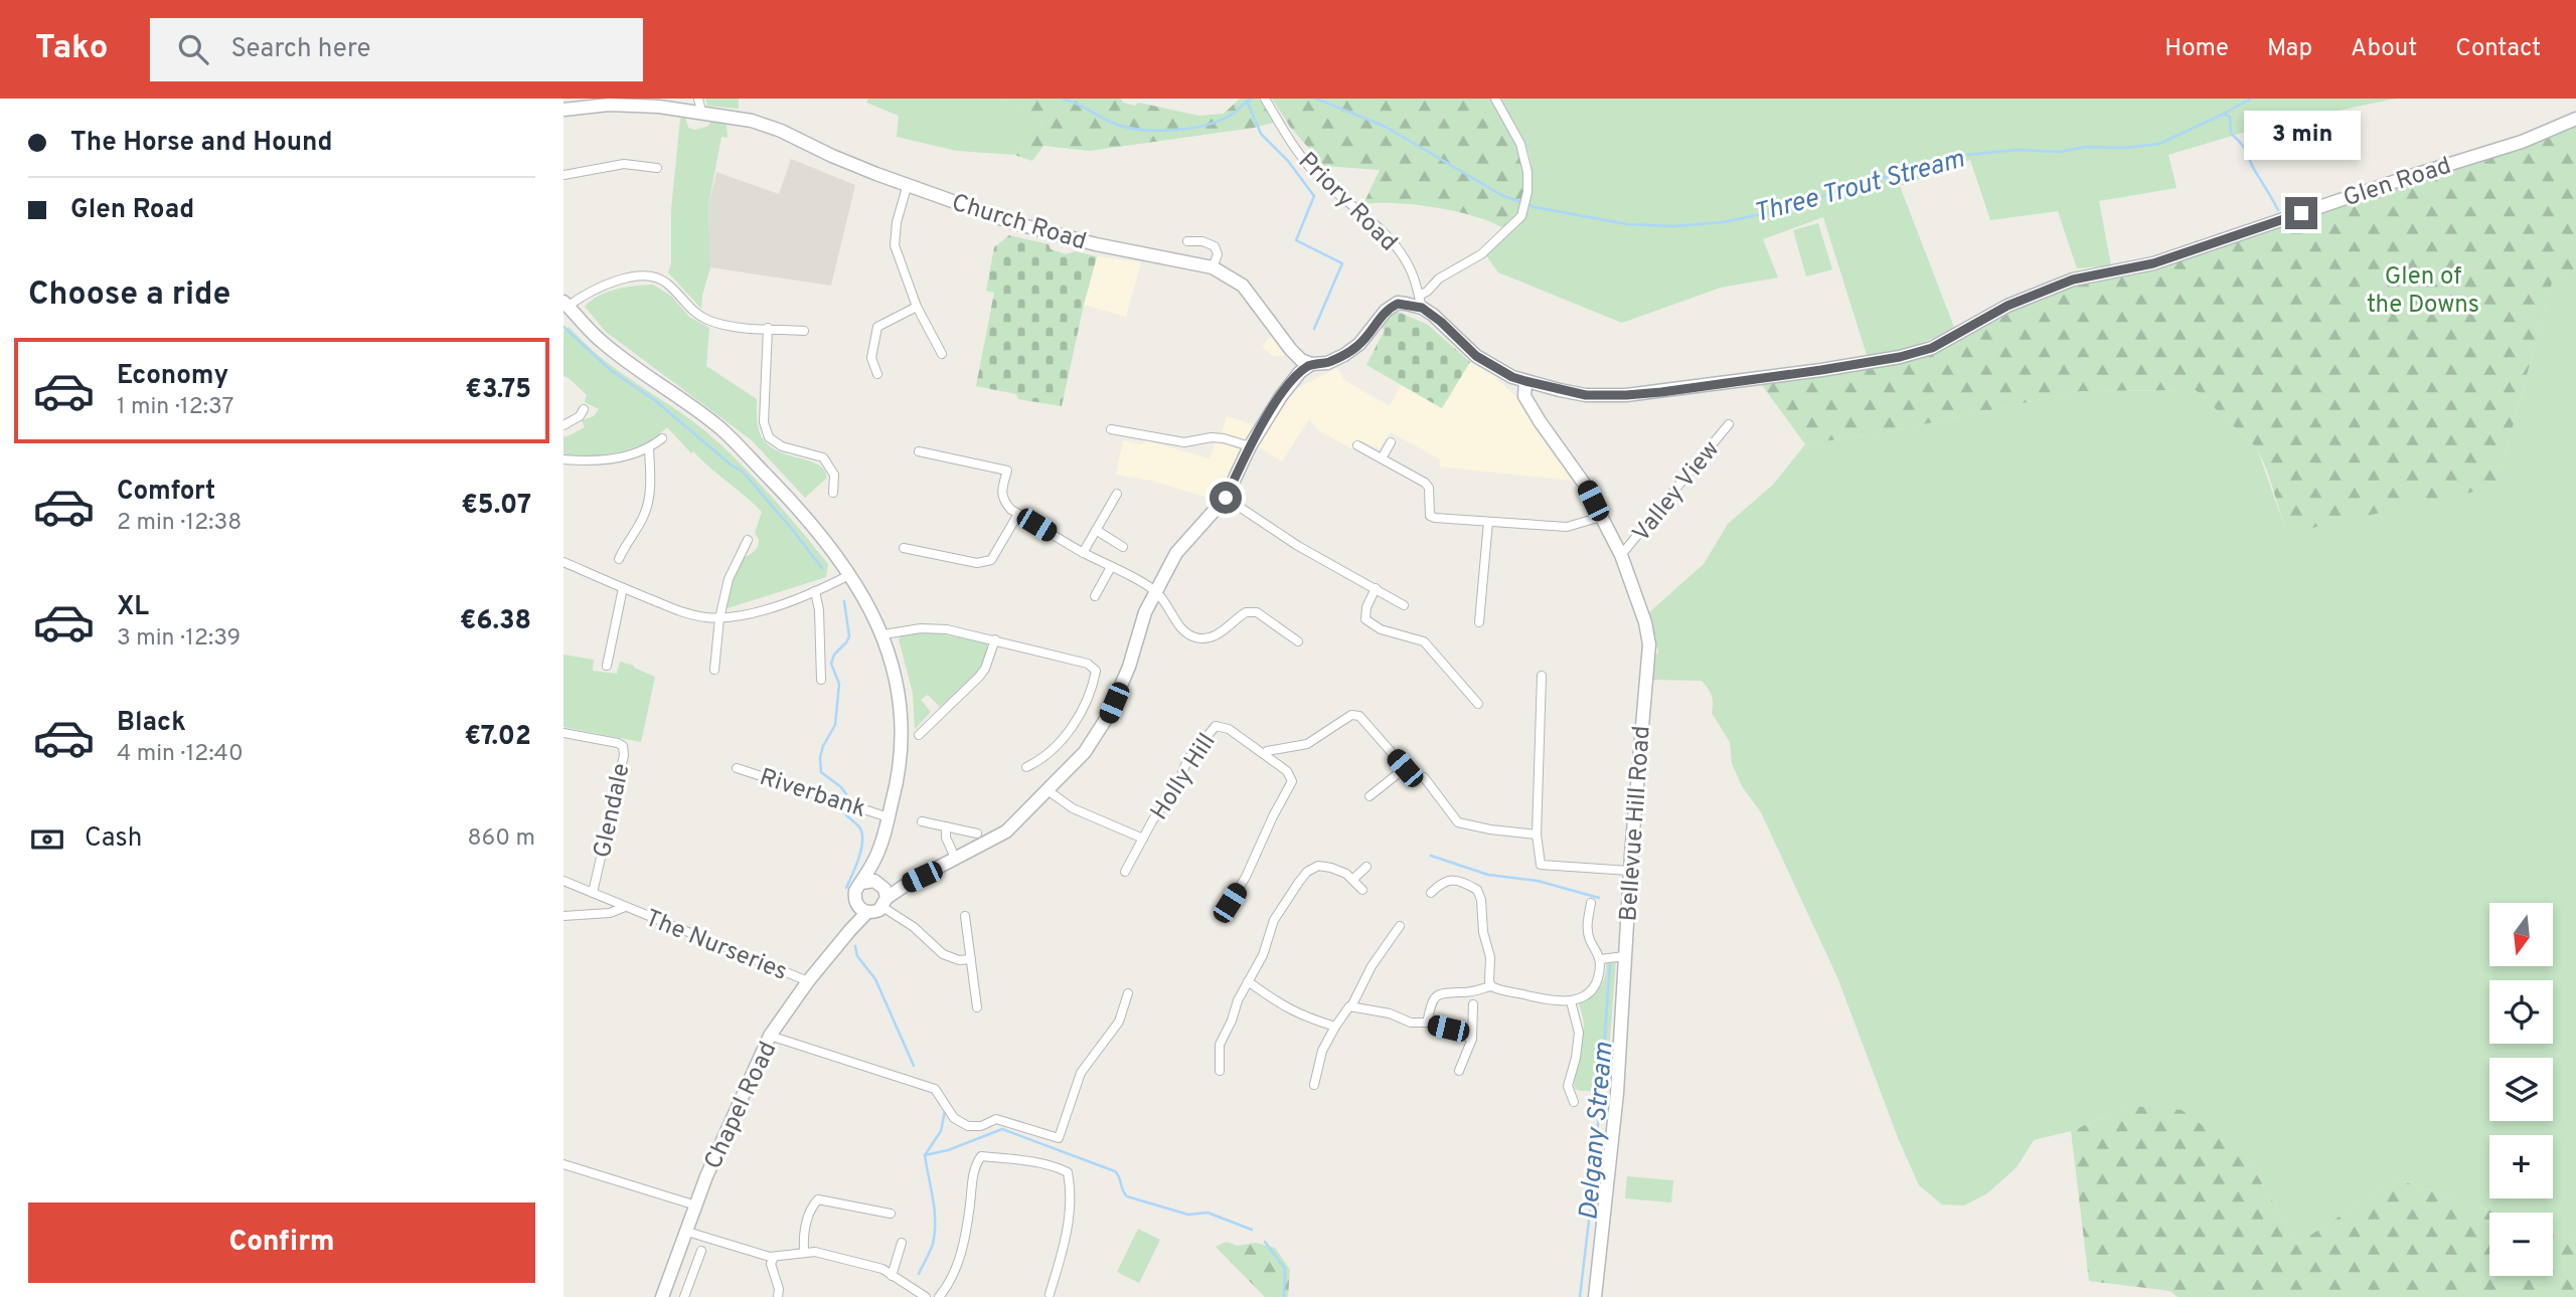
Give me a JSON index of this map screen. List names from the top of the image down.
{
  "streets": {
    "street": [
      "Glen Road",
      "Priory Road",
      "Church Road",
      "Valley View",
      "Holly Hill",
      "Riverbank",
      "Glendale",
      "Bellevue Hill Road",
      "The Nurseries",
      "Chapel Road"
    ]
  },
  "crossings": [
    ["Glen Road", "Priory Road"],
    ["Glen Road", "Bellevue Hill Road"],
    ["Valley View", "Bellevue Hill Road"],
    ["Glendale", "The Nurseries"],
    ["The Nurseries", "Chapel Road"]
  ],
  "water": ["Three Trout Stream", "Delgany Stream"],
  "parks": ["Glen of the Downs"],
  "north": "bottom",
  "page": {
    "header": "Tako",
    "search": "Search here",
    "nav": [
      "Home",
      "Map",
      "About",
      "Contact"
    ],
    "banner": ["The Horse and Hound", "Glen Road"],
    "bubble": "3 min",
    "heading": "Choose a ride",
    "list": [
      {
        "name": "Economy",
        "note": "1 min · 12:37",
        "value": "€3.75"
      },
      {
        "name": "Comfort",
        "note": "2 min · 12:38",
        "value": "€5.07"
      },
      {
        "name": "XL",
        "note": "3 min · 12:39",
        "value": "€6.38"
      },
      {
        "name": "Black",
        "note": "4 min · 12:40",
        "value": "€7.02"
      }
    ],
    "pay": ["Cash", "860 m"],
    "map_buttons": ["+", "−"],
    "buttons": "Confirm"
  }
}
